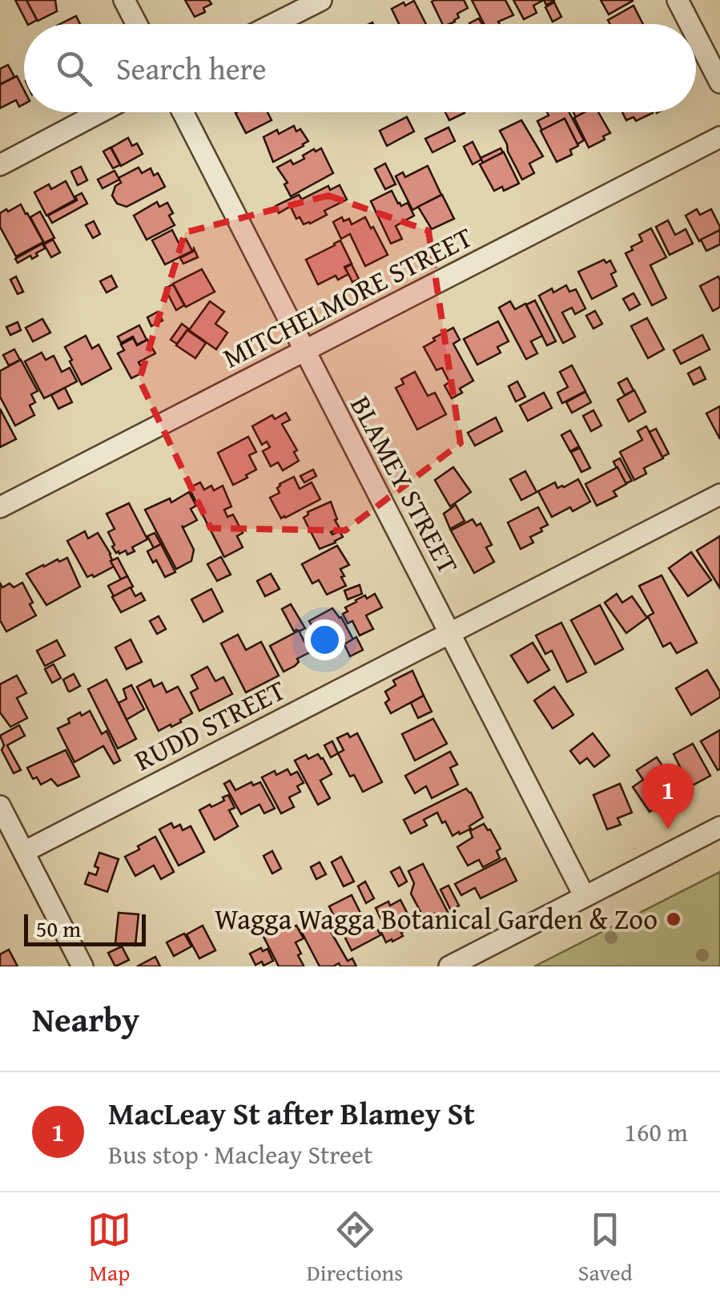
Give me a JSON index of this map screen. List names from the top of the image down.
{
  "streets": {
    "street": ["MITCHELMORE STREET", "BLAMEY STREET", "RUDD STREET"]
  },
  "crossings": [
    ["MITCHELMORE STREET", "BLAMEY STREET"],
    ["BLAMEY STREET", "RUDD STREET"]
  ],
  "places": ["Wagga Wagga Botanical Garden & Zoo"],
  "scale_bar": "50 m",
  "page": {
    "search": "Search here",
    "pins": "1",
    "scale": "50 m",
    "heading": "Nearby",
    "list": [
      {
        "mark": "1",
        "name": "MacLeay St after Blamey St",
        "note": "Bus stop · Macleay Street",
        "value": "160 m"
      }
    ],
    "nav": ["Map", "Directions", "Saved"]
  }
}
